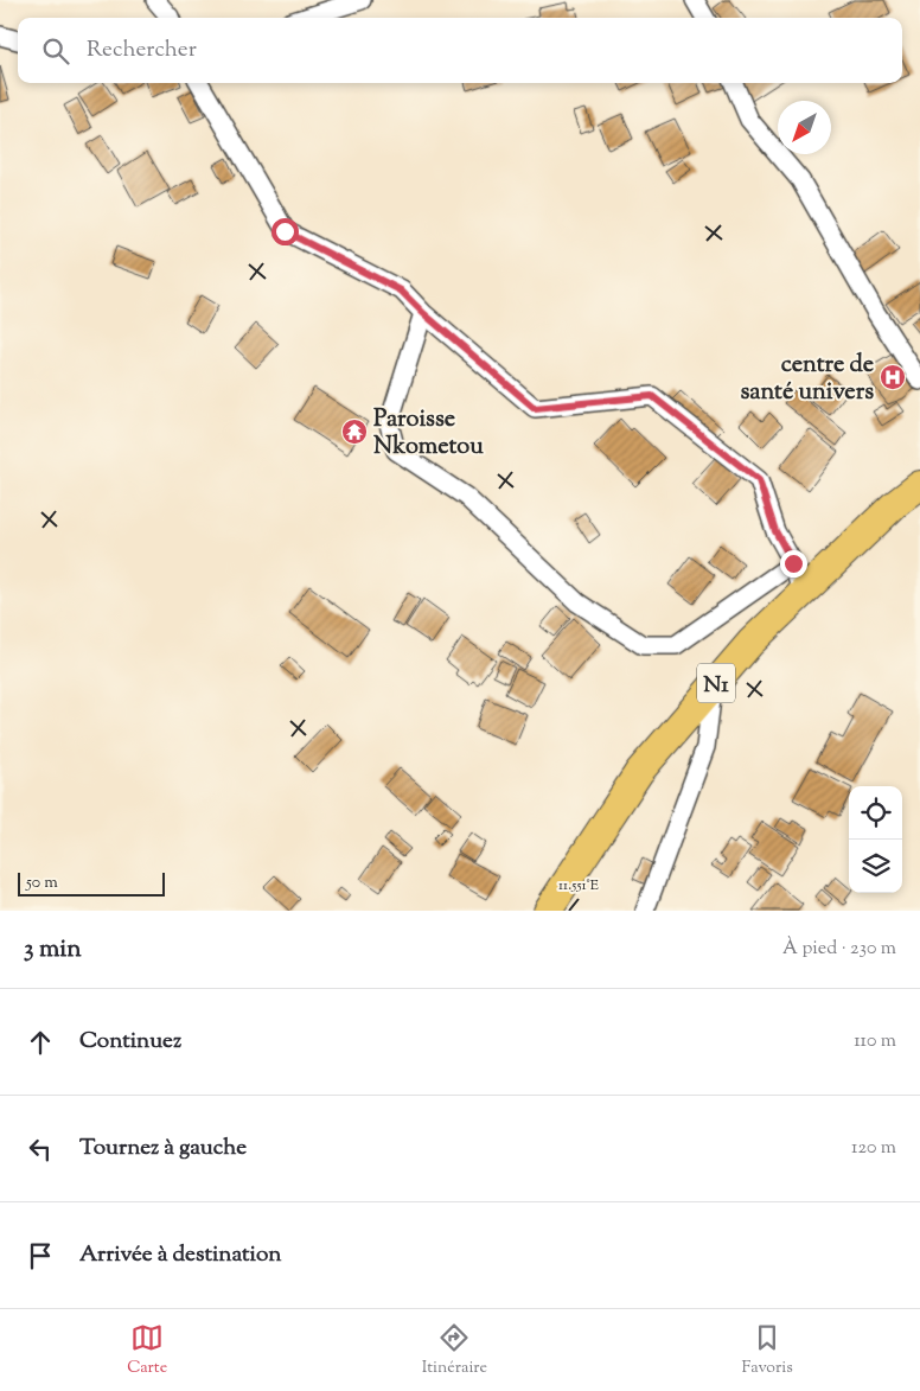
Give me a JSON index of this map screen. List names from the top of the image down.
{
  "streets": {
    "highway": ["N1"]
  },
  "places": {
    "hospital": ["centre de santé univers"],
    "temple": ["Paroisse Nkometou"]
  },
  "scale_bar": "50 m",
  "north": "bottom left",
  "page": {
    "search": "Rechercher",
    "scale": "50 m",
    "heading": ["3 min", "À pied · 230 m"],
    "list": [
      ["Continuez", "110 m"],
      ["Tournez à gauche", "120 m"],
      "Arrivée à destination"
    ],
    "nav": ["Carte", "Itinéraire", "Favoris"]
  },
  "coordinates": ["11.551°E"]
}
